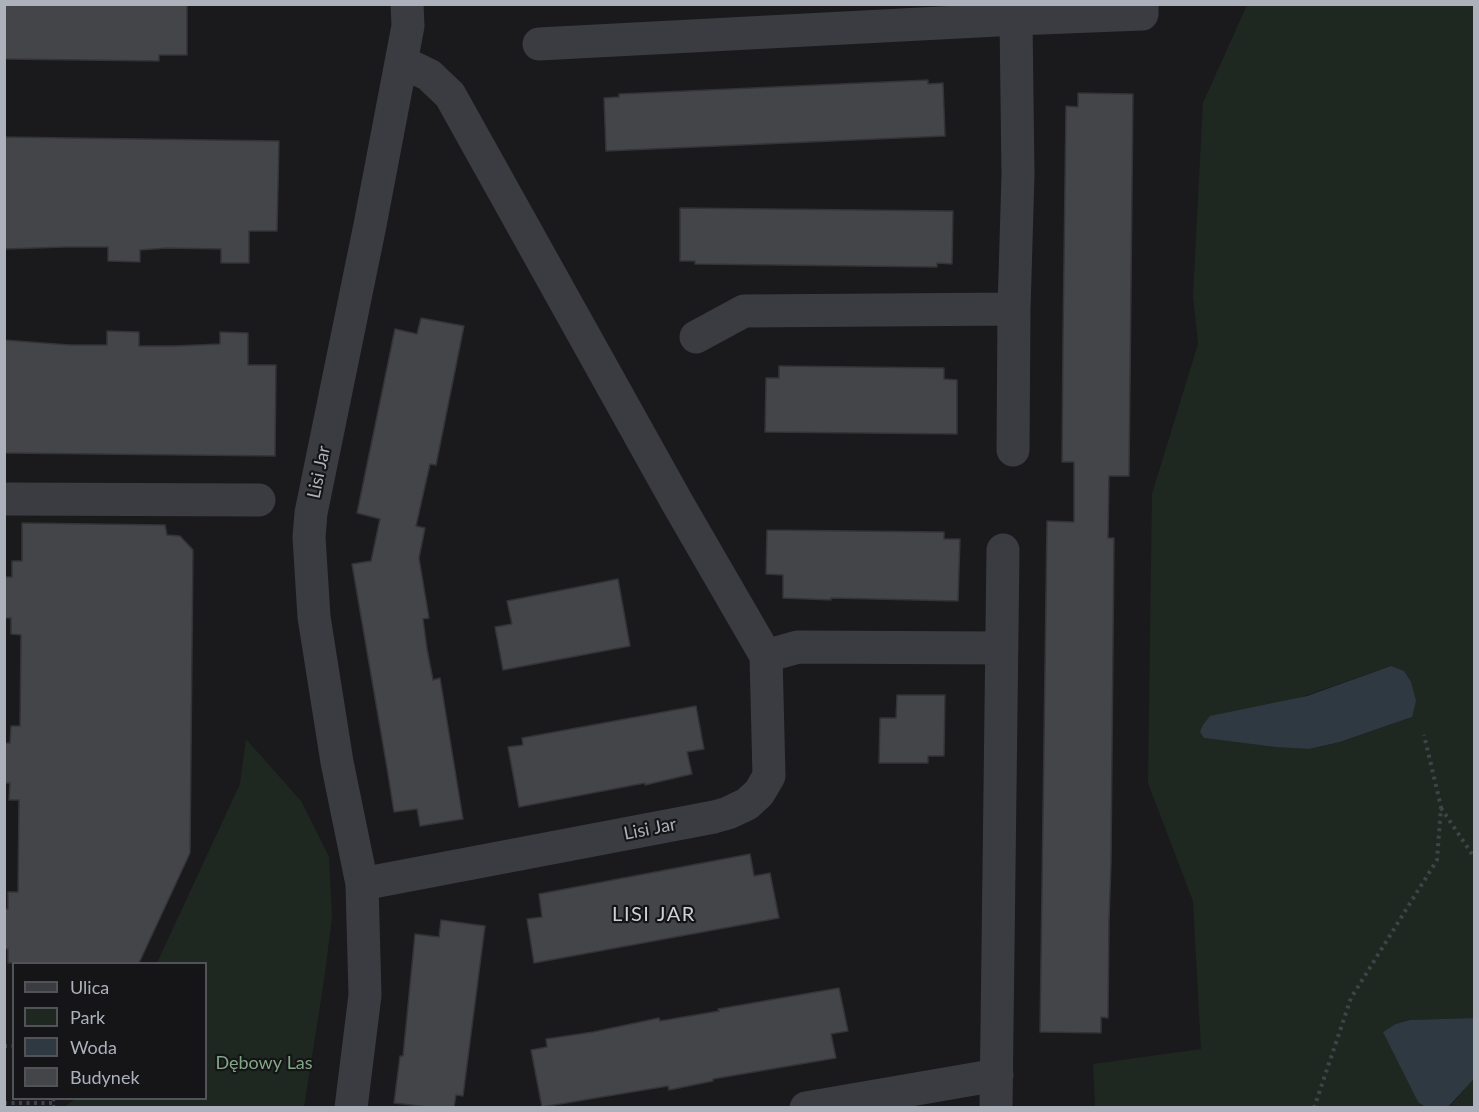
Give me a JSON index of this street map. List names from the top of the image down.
{
  "streets": {
    "lane": ["Lisi Jar"]
  },
  "districts": ["LISI JAR"],
  "parks": ["Dębowy Las"],
  "legend": [
    "Ulica",
    "Park",
    "Woda",
    "Budynek"
  ]
}
